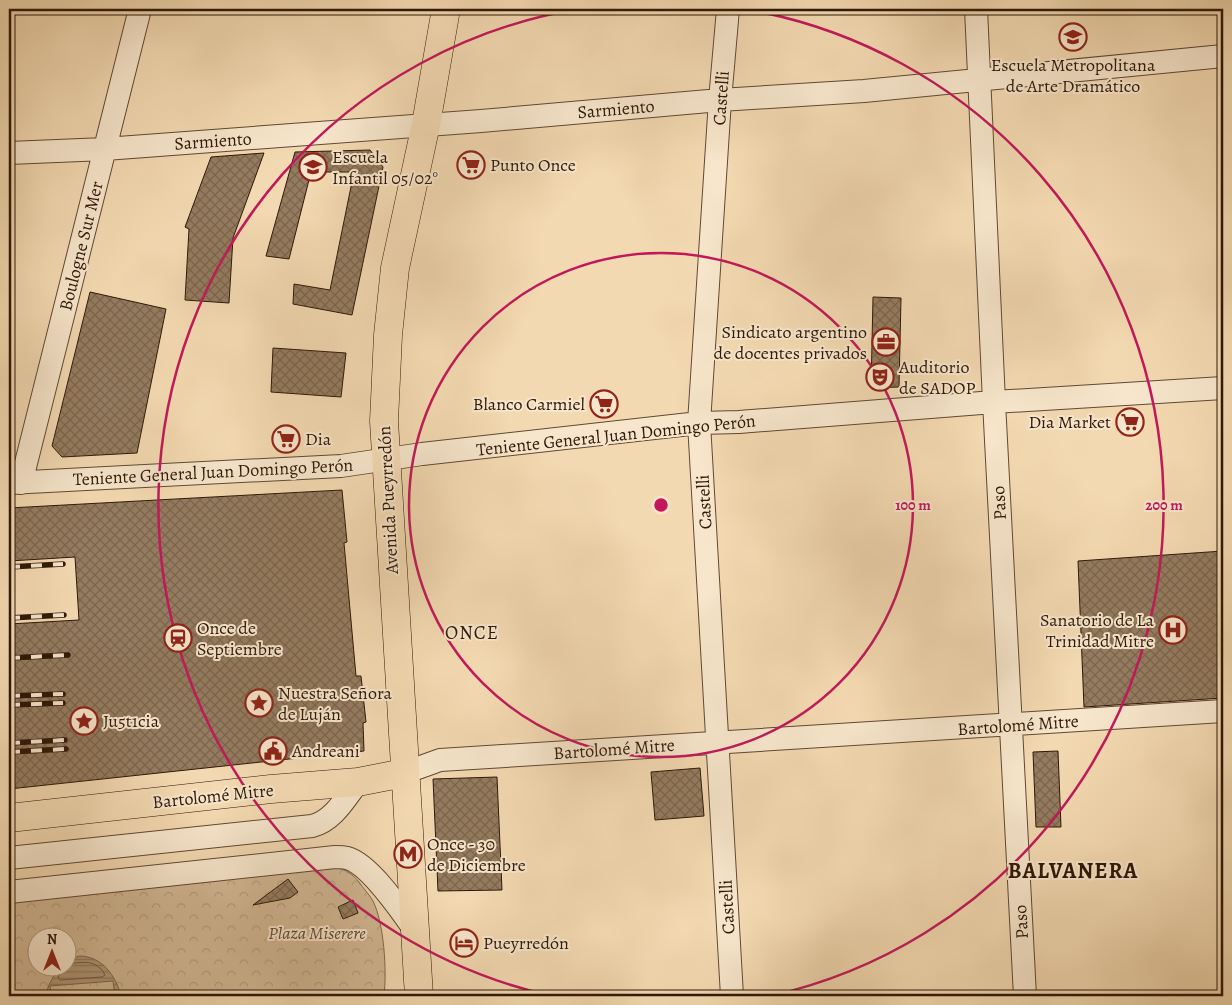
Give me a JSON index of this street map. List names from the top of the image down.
{
  "streets": {
    "main road": ["Avenida Pueyrredón", "Bartolomé Mitre"],
    "street": [
      "Castelli",
      "Sarmiento",
      "Boulogne Sur Mer",
      "Teniente General Juan Domingo Perón",
      "Paso"
    ]
  },
  "crossings": [
    ["Castelli", "Sarmiento"],
    ["Castelli", "Teniente General Juan Domingo Perón"],
    ["Castelli", "Bartolomé Mitre"],
    ["Sarmiento", "Boulogne Sur Mer"],
    ["Sarmiento", "Avenida Pueyrredón"],
    ["Sarmiento", "Paso"],
    ["Boulogne Sur Mer", "Teniente General Juan Domingo Perón"],
    ["Teniente General Juan Domingo Perón", "Avenida Pueyrredón"],
    ["Teniente General Juan Domingo Perón", "Paso"],
    ["Avenida Pueyrredón", "Bartolomé Mitre"],
    ["Paso", "Bartolomé Mitre"]
  ],
  "districts": ["ONCE", "BALVANERA"],
  "parks": ["Plaza Miserere"],
  "places": {
    "school or university": ["Escuela Metropolitana de Arte Dramático", "Escuela Infantil 05/02°"],
    "supermarket": [
      "Punto Once",
      "Blanco Carmiel",
      "Dia Market",
      "Dia"
    ],
    "office": ["Sindicato argentino de docentes privados"],
    "theatre": ["Auditorio de SADOP"],
    "hospital": ["Sanatorio de La Trinidad Mitre"],
    "station": ["Once de Septiembre"],
    "place": ["Nuestra Señora de Luján", "Ju5t1cia"],
    "public building": ["Andreani"],
    "metro station": ["Once - 30 de Diciembre"],
    "hotel": ["Pueyrredón"]
  },
  "north": "top",
  "rings": ["100 m", "200 m"]
}
